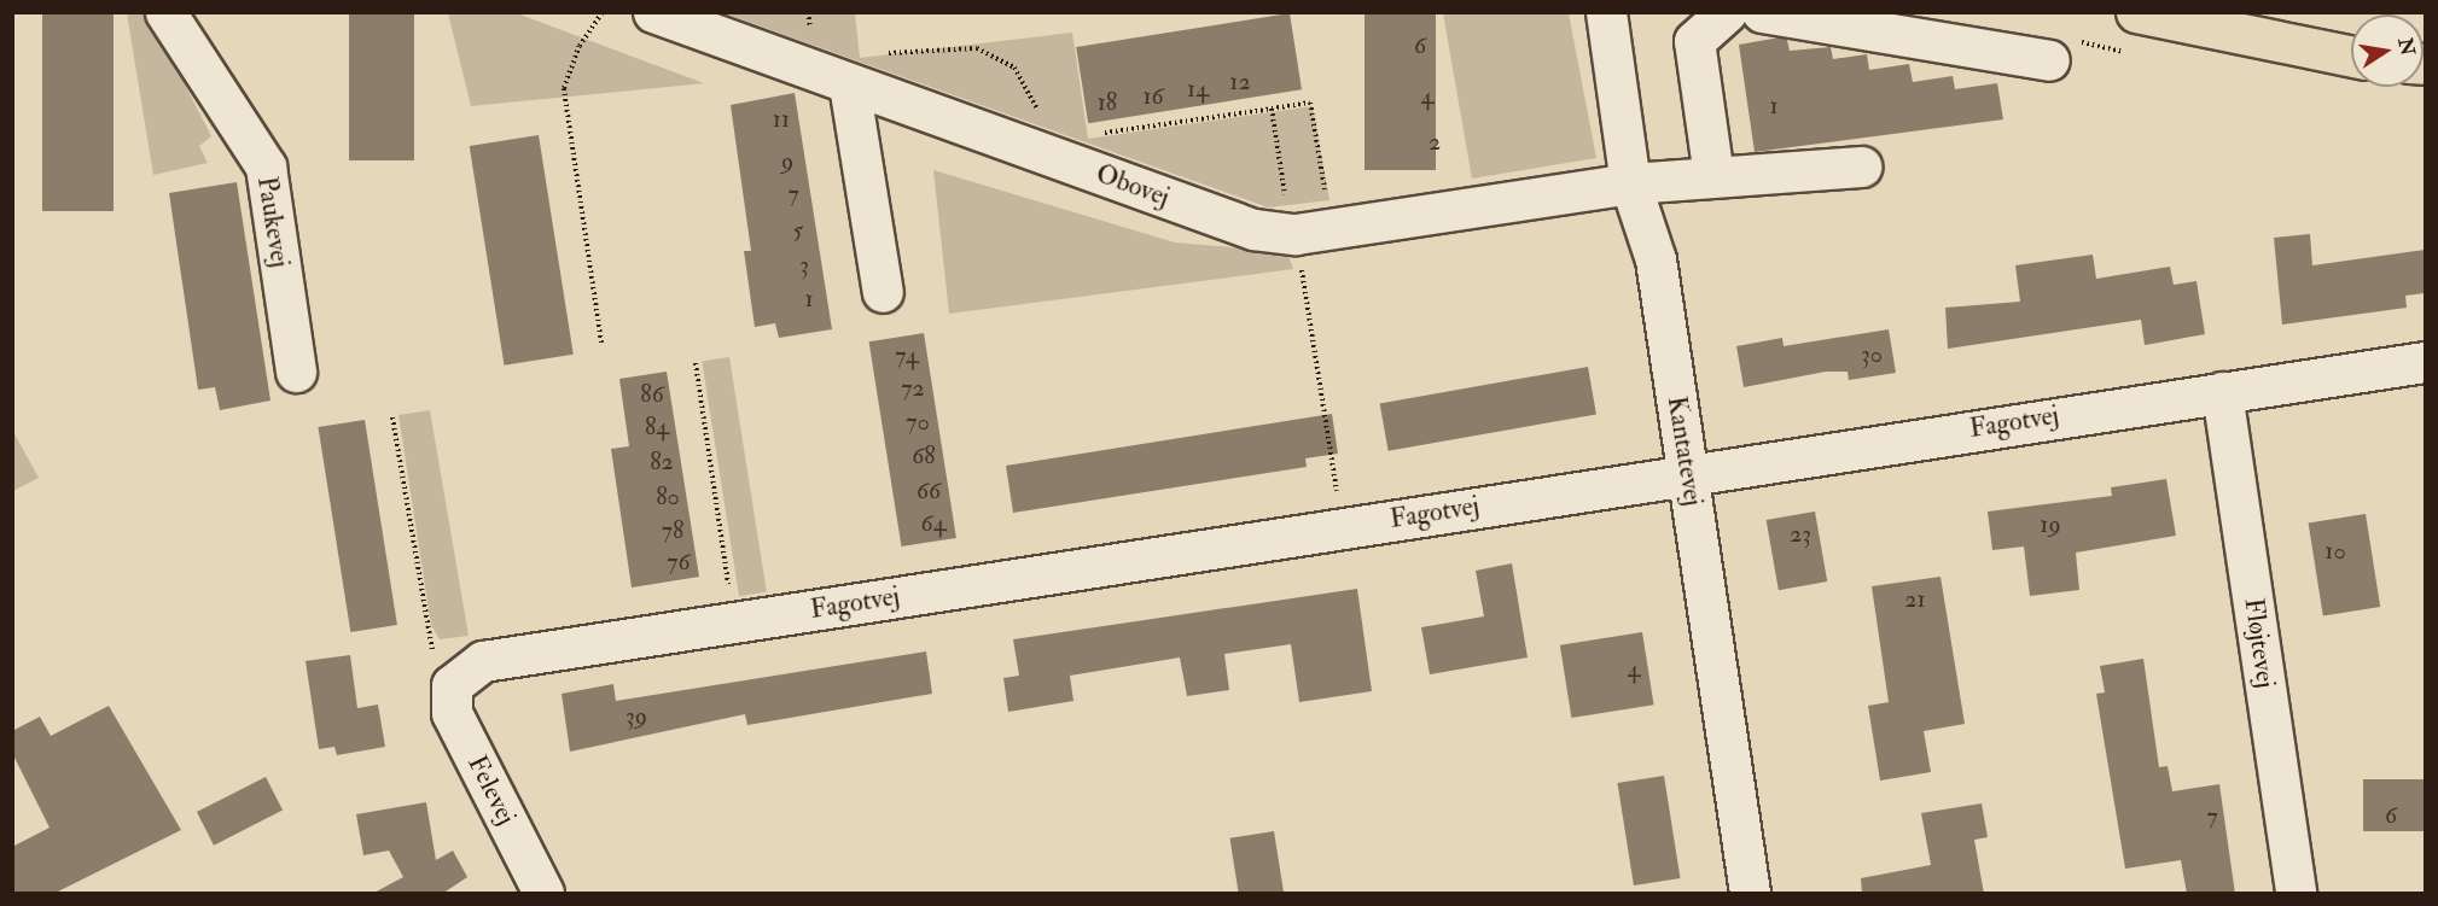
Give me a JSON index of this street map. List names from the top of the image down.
{
  "streets": {
    "street": [
      "Obovej",
      "Paukevej",
      "Fagotvej",
      "Kantatevej",
      "Fløjtevej",
      "Felevej"
    ]
  },
  "crossings": [
    ["Obovej", "Kantatevej"],
    ["Fagotvej", "Kantatevej"],
    ["Fagotvej", "Fløjtevej"],
    ["Fagotvej", "Felevej"]
  ],
  "house_numbers": [
    "6",
    "12",
    "14",
    "16",
    "4",
    "18",
    "1",
    "11",
    "2",
    "9",
    "7",
    "5",
    "3",
    "1",
    "30",
    "74",
    "72",
    "86",
    "70",
    "84",
    "68",
    "82",
    "66",
    "80",
    "64",
    "19",
    "78",
    "23",
    "10",
    "76",
    "21",
    "4",
    "39",
    "6",
    "7"
  ],
  "north": "right"
}
